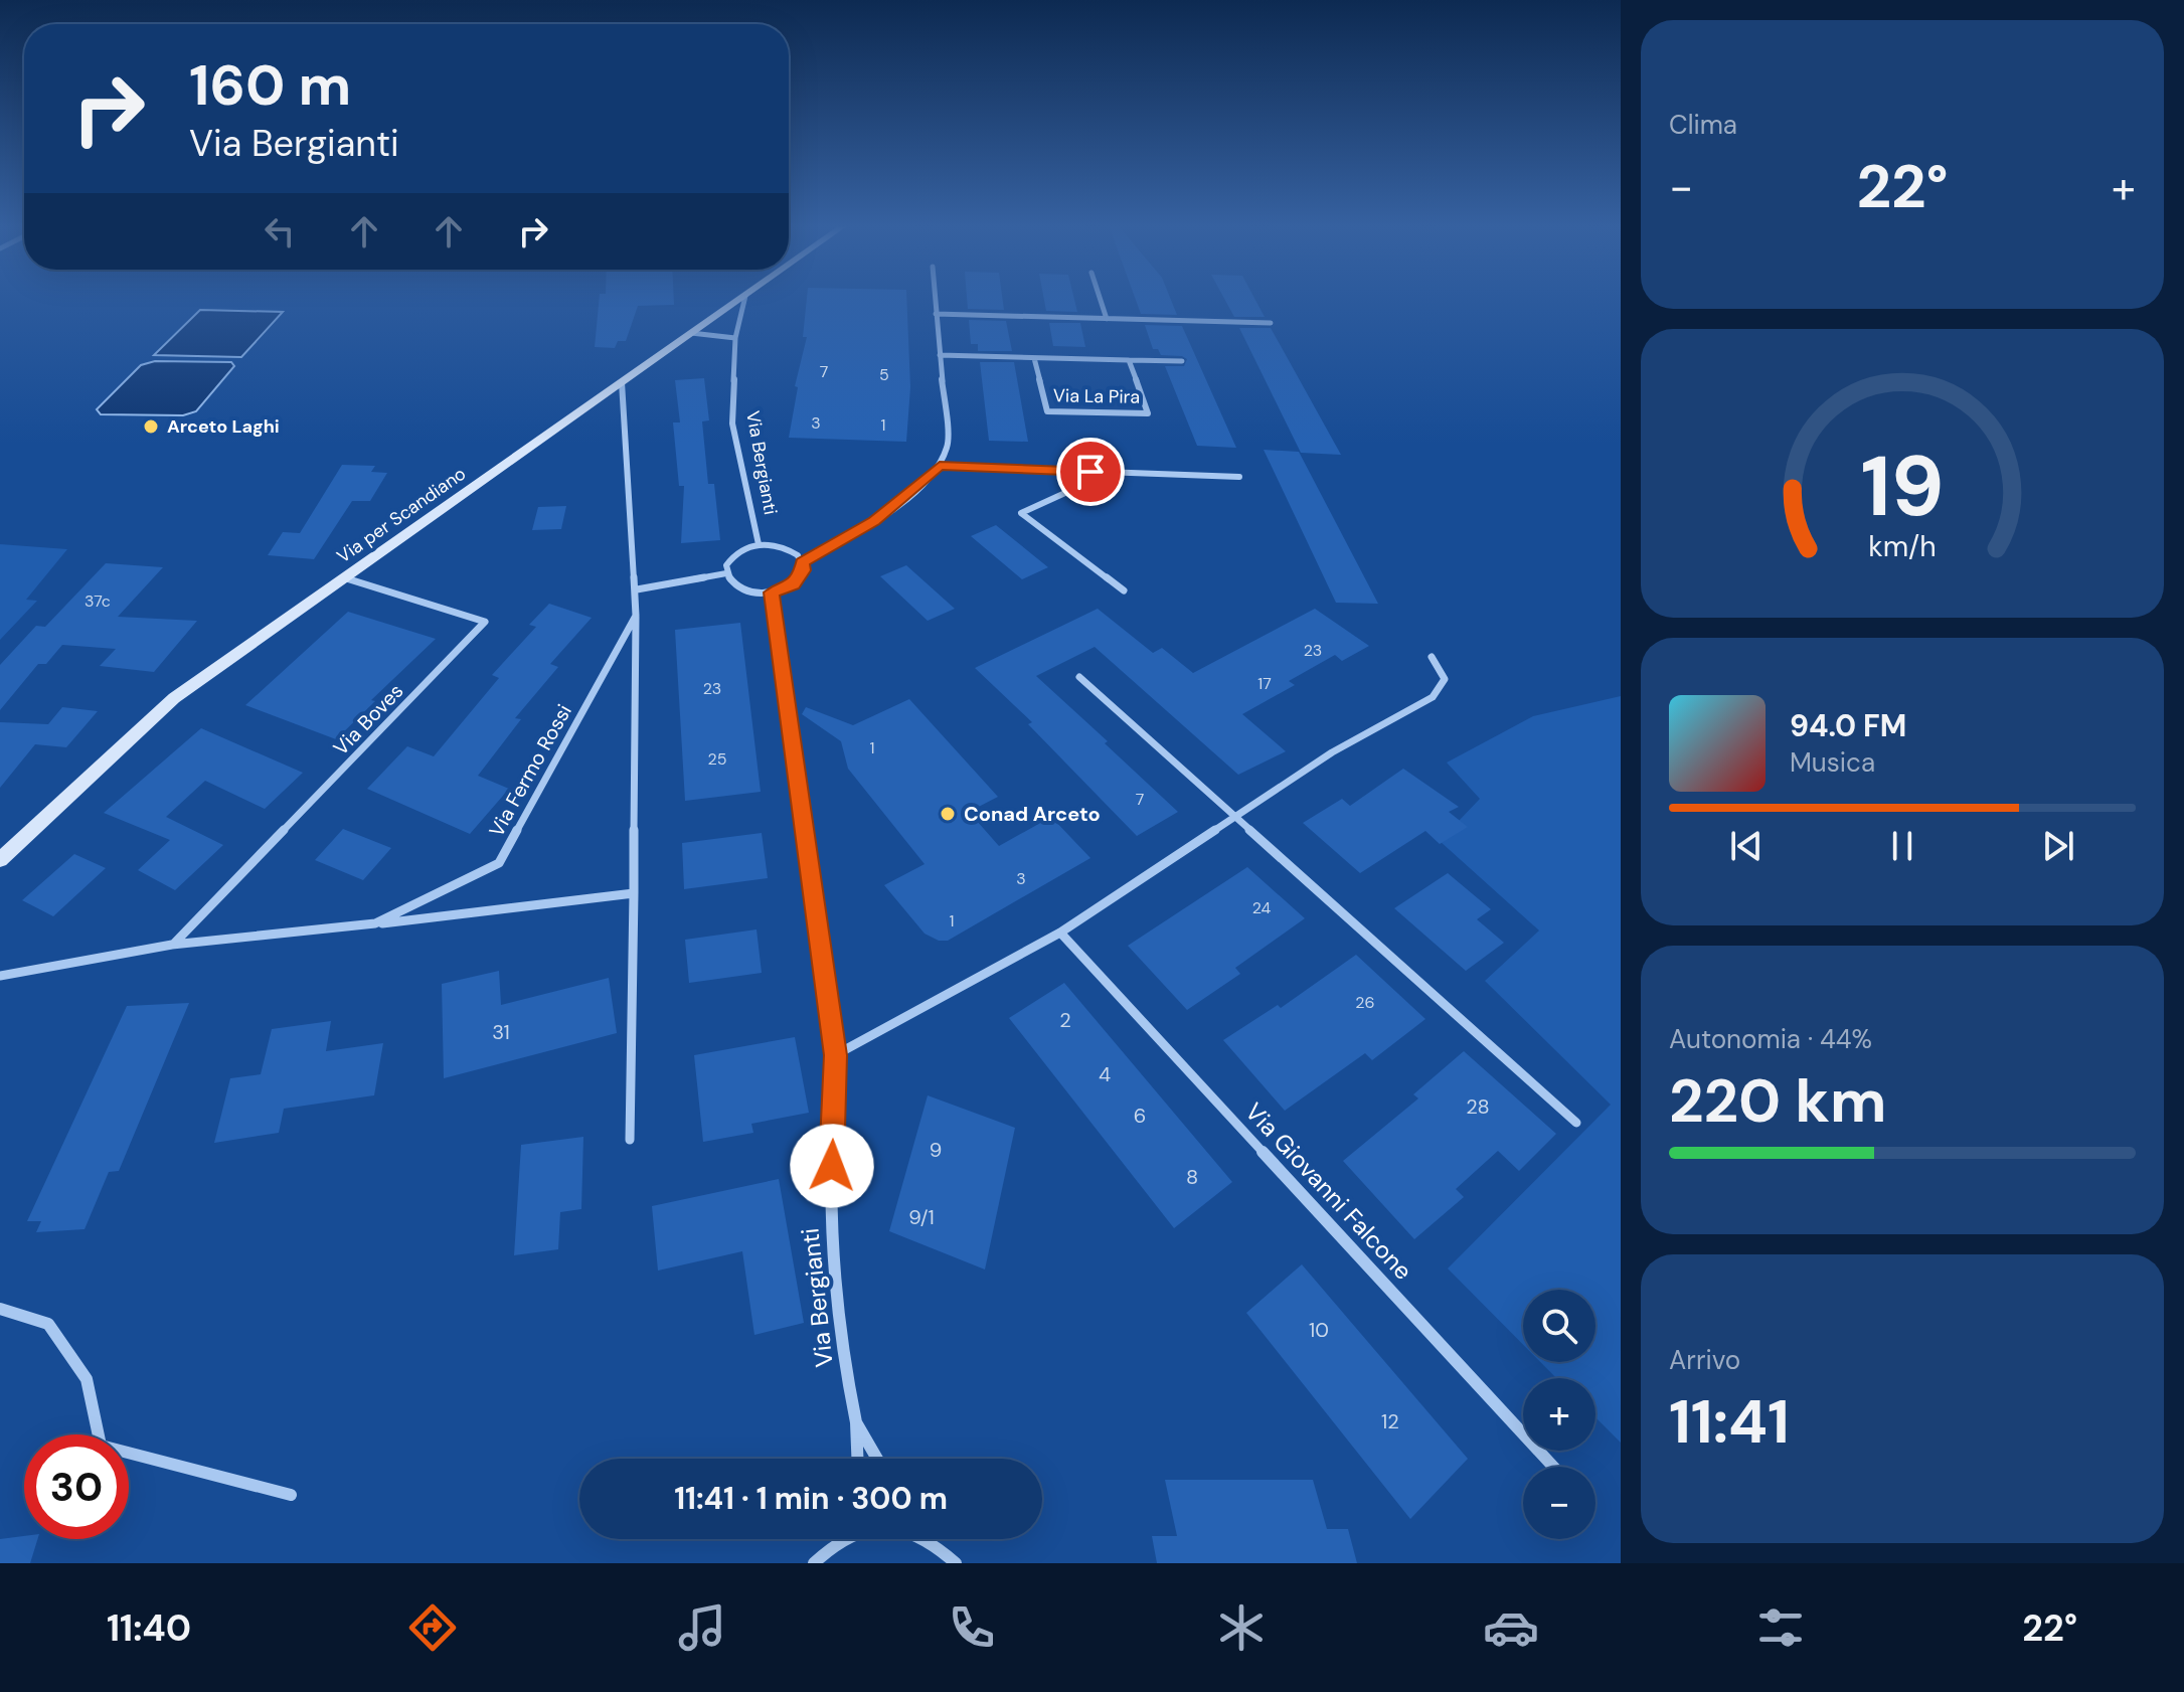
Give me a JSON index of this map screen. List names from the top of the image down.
{
  "streets": {
    "street": [
      "Via La Pira",
      "Via Bergianti",
      "Via per Scandiano",
      "Via Boves",
      "Via Fermo Rossi",
      "Via Giovanni Falcone"
    ]
  },
  "crossings": [
    ["Via per Scandiano", "Via Boves"],
    ["Via per Scandiano", "Via Fermo Rossi"],
    ["Via Boves", "Via Fermo Rossi"]
  ],
  "places": ["Arceto Laghi", "Conad Arceto"],
  "house_numbers": [
    "7",
    "5",
    "3",
    "1",
    "37c",
    "23",
    "17",
    "23",
    "1",
    "25",
    "7",
    "3",
    "24",
    "1",
    "26",
    "2",
    "31",
    "4",
    "28",
    "6",
    "9",
    "8",
    "9/1",
    "10",
    "12"
  ],
  "page": {
    "tile": [
      "Clima",
      ["Autonomia · 44%", "220 km"],
      ["Arrivo", "11:41"]
    ],
    "turn": ["160 m", "Via Bergianti"],
    "heat": ["−", "22°", "+"],
    "song": ["94.0 FM", "Musica"],
    "map_buttons": ["+", "−"],
    "limit": "30",
    "trip": "11:41 · 1 min · 300 m",
    "tabs": ["11:40", "22°"],
    "gauge": ["19", "km/h"]
  }
}
